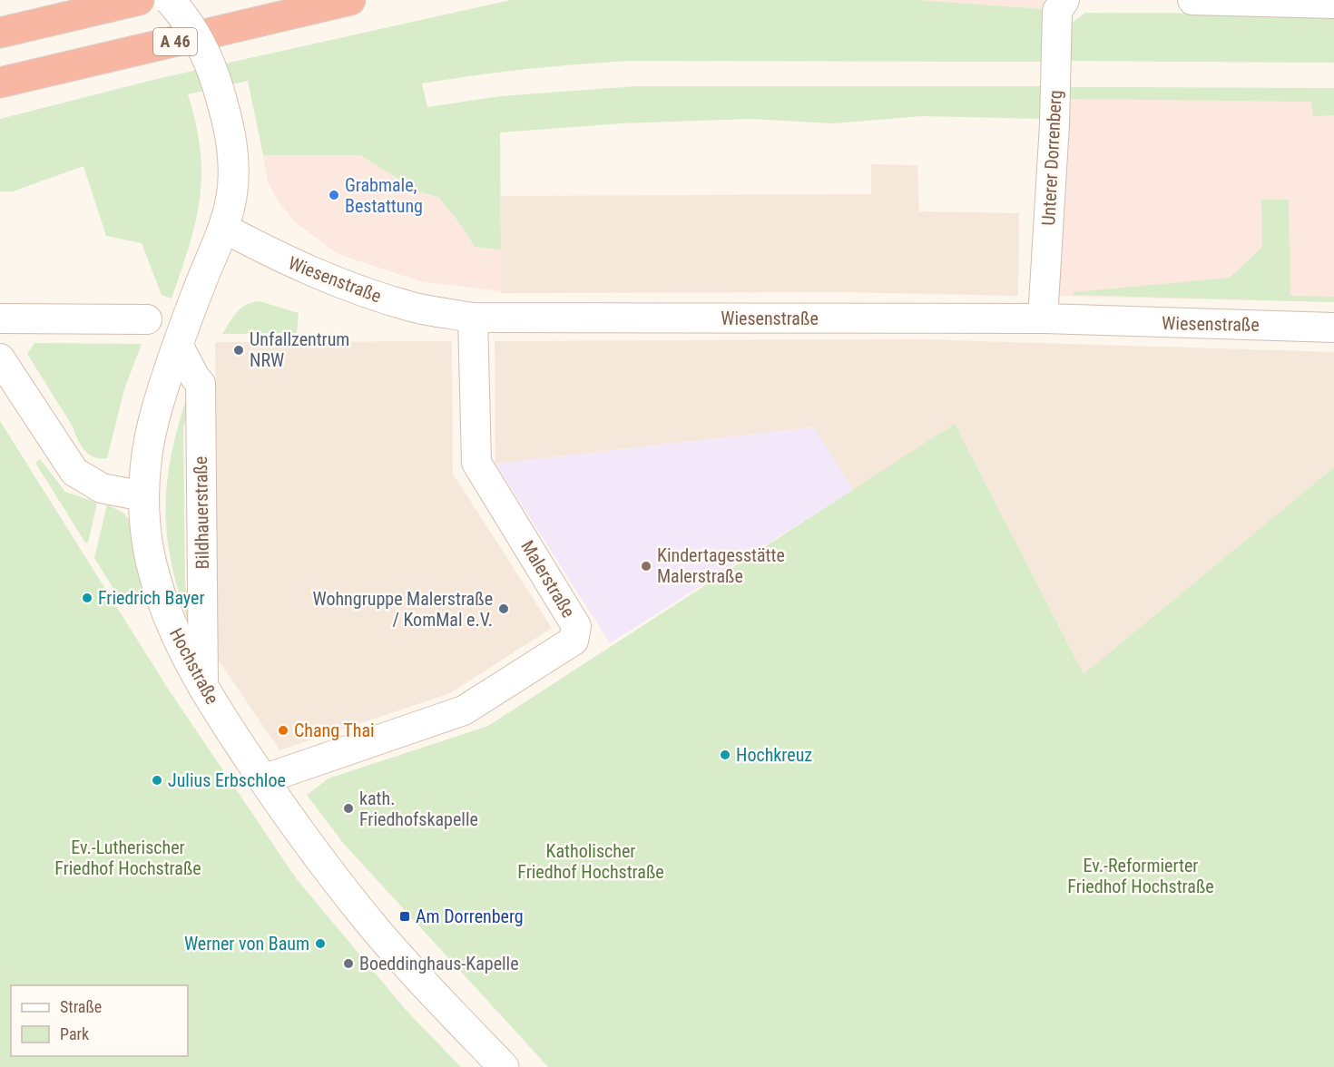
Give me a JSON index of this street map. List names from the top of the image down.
{
  "streets": {
    "highway": ["A 46"],
    "main road": ["Hochstraße"],
    "street": [
      "Unterer Dorrenberg",
      "Wiesenstraße",
      "Bildhauerstraße",
      "Malerstraße"
    ]
  },
  "crossings": [
    ["Unterer Dorrenberg", "Wiesenstraße"],
    ["Wiesenstraße", "Malerstraße"],
    ["Wiesenstraße", "Hochstraße"],
    ["Bildhauerstraße", "Hochstraße"],
    ["Malerstraße", "Hochstraße"]
  ],
  "parks": ["Ev.-Lutherischer Friedhof Hochstraße", "Katholischer Friedhof Hochstraße", "Ev.-Reformierter Friedhof Hochstraße"],
  "places": {
    "other": [
      "Grabmale, Bestattung",
      "Unfallzentrum NRW",
      "Kindertagesstätte Malerstraße",
      "Friedrich Bayer",
      "Wohngruppe Malerstraße / KomMal e.V.",
      "Chang Thai",
      "Hochkreuz",
      "Julius Erbschloe",
      "kath. Friedhofskapelle",
      "Werner von Baum",
      "Boeddinghaus-Kapelle"
    ],
    "transit": ["Am Dorrenberg"]
  },
  "legend": ["Straße", "Park"]
}
